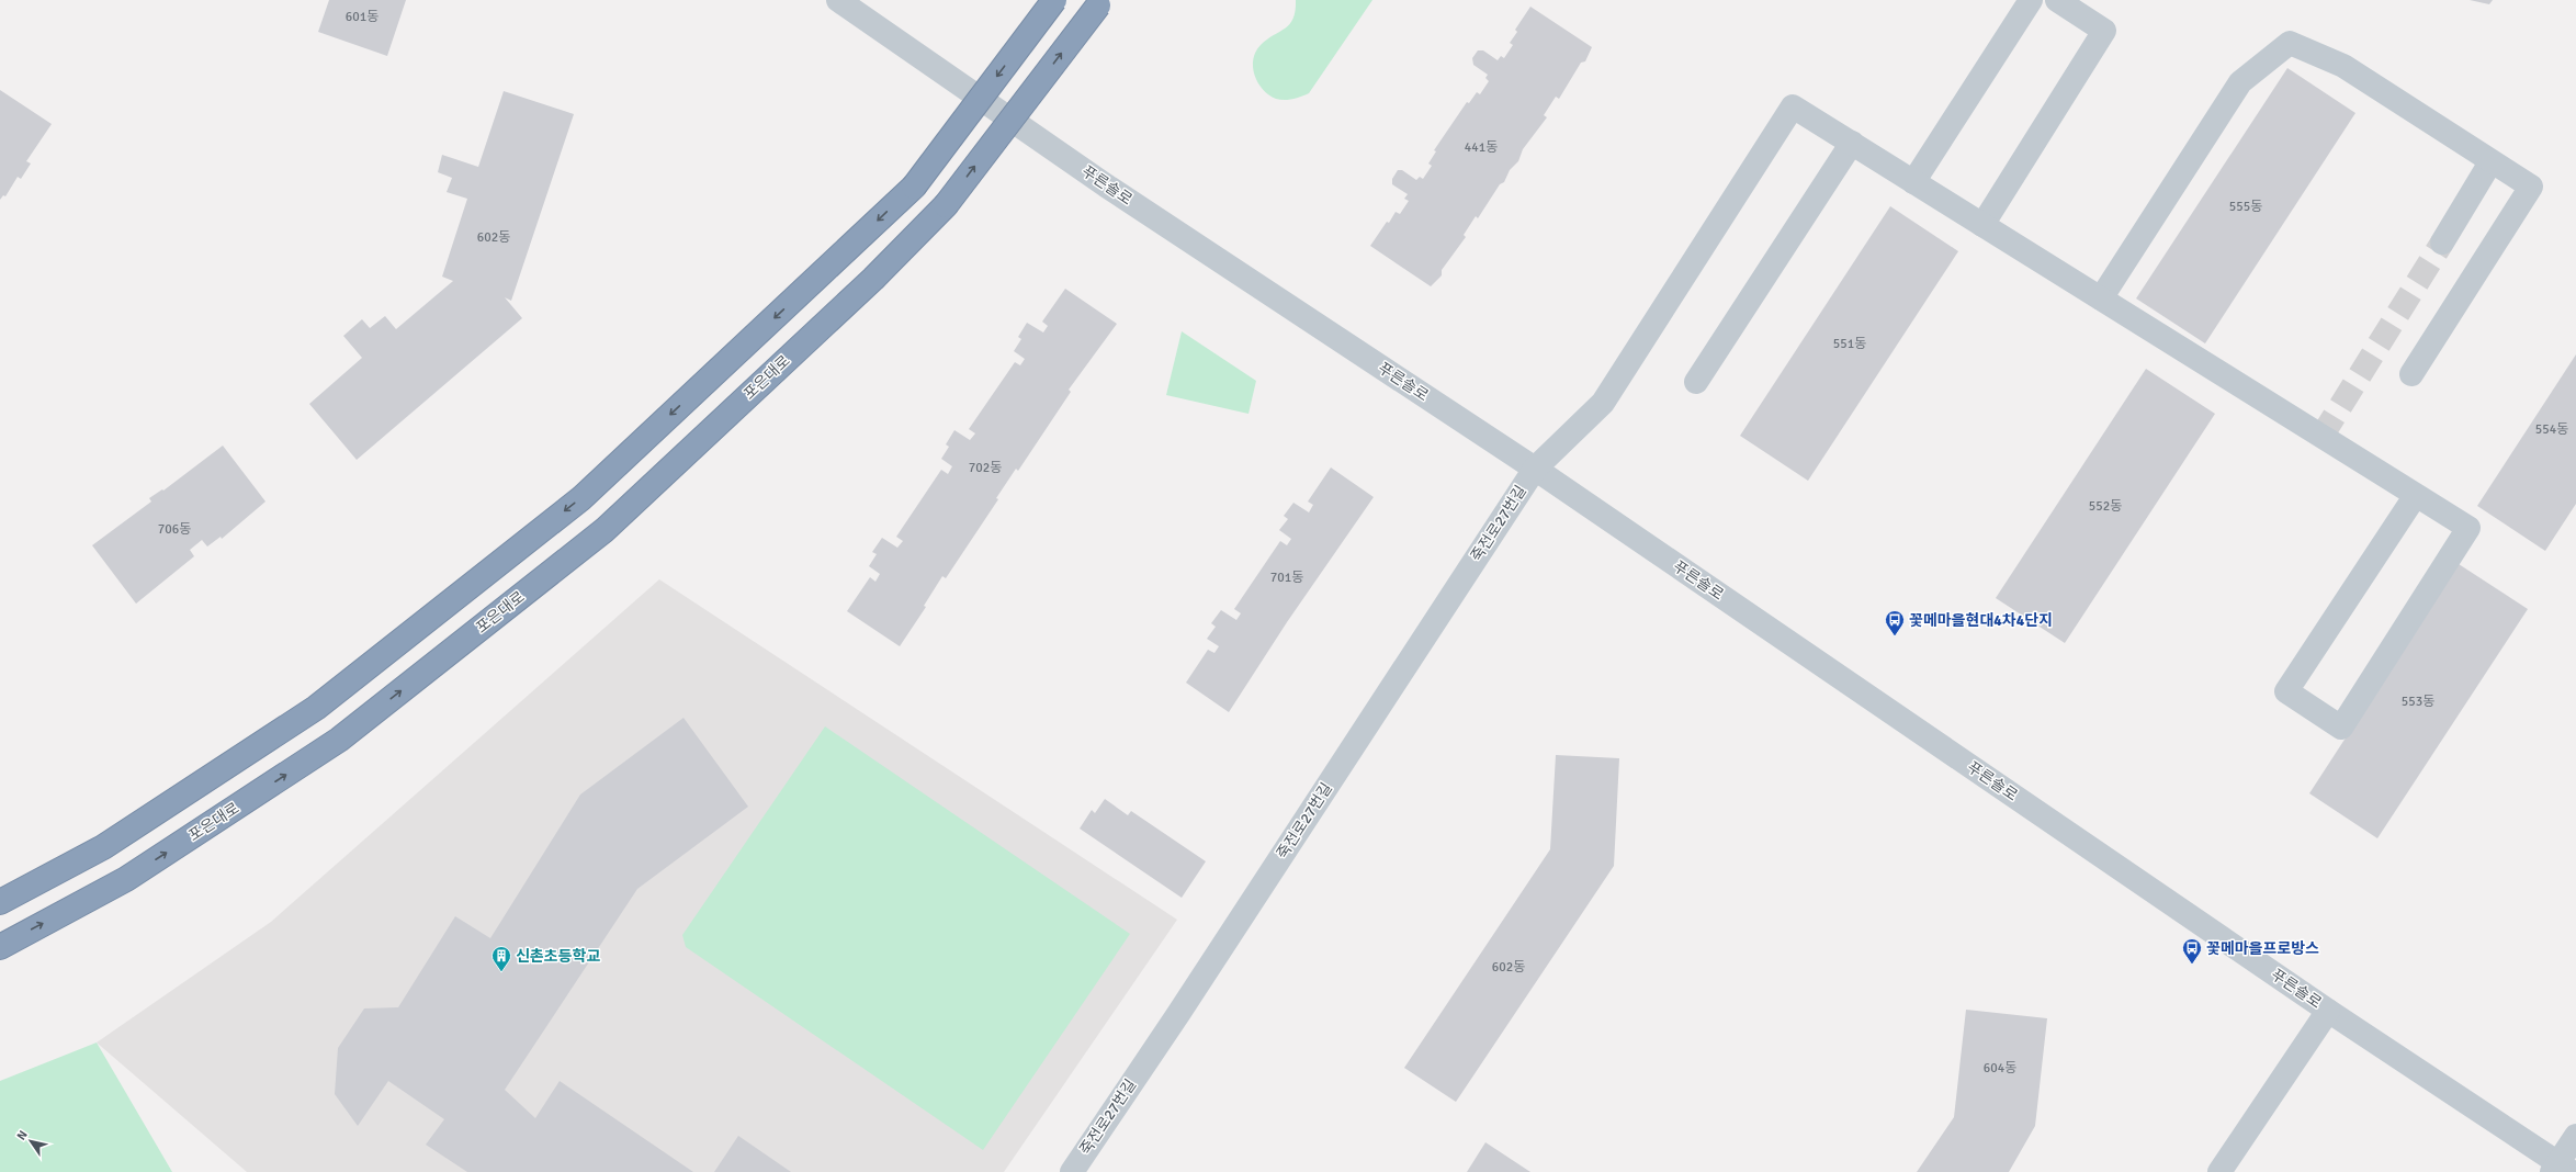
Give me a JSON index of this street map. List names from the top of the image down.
{
  "streets": {
    "highway": ["포은대로"],
    "street": ["푸른솔로", "죽전로27번길"]
  },
  "crossings": [
    ["푸른솔로", "죽전로27번길"]
  ],
  "places": {
    "bus stop": ["꽃메마을현대4차4단지", "꽃메마을프로방스"],
    "building": ["신촌초등학교"]
  },
  "house_numbers": [
    "601동",
    "441동",
    "555동",
    "602동",
    "551동",
    "554동",
    "702동",
    "552동",
    "706동",
    "701동",
    "553동",
    "602동",
    "604동"
  ],
  "north": "top left"
}
